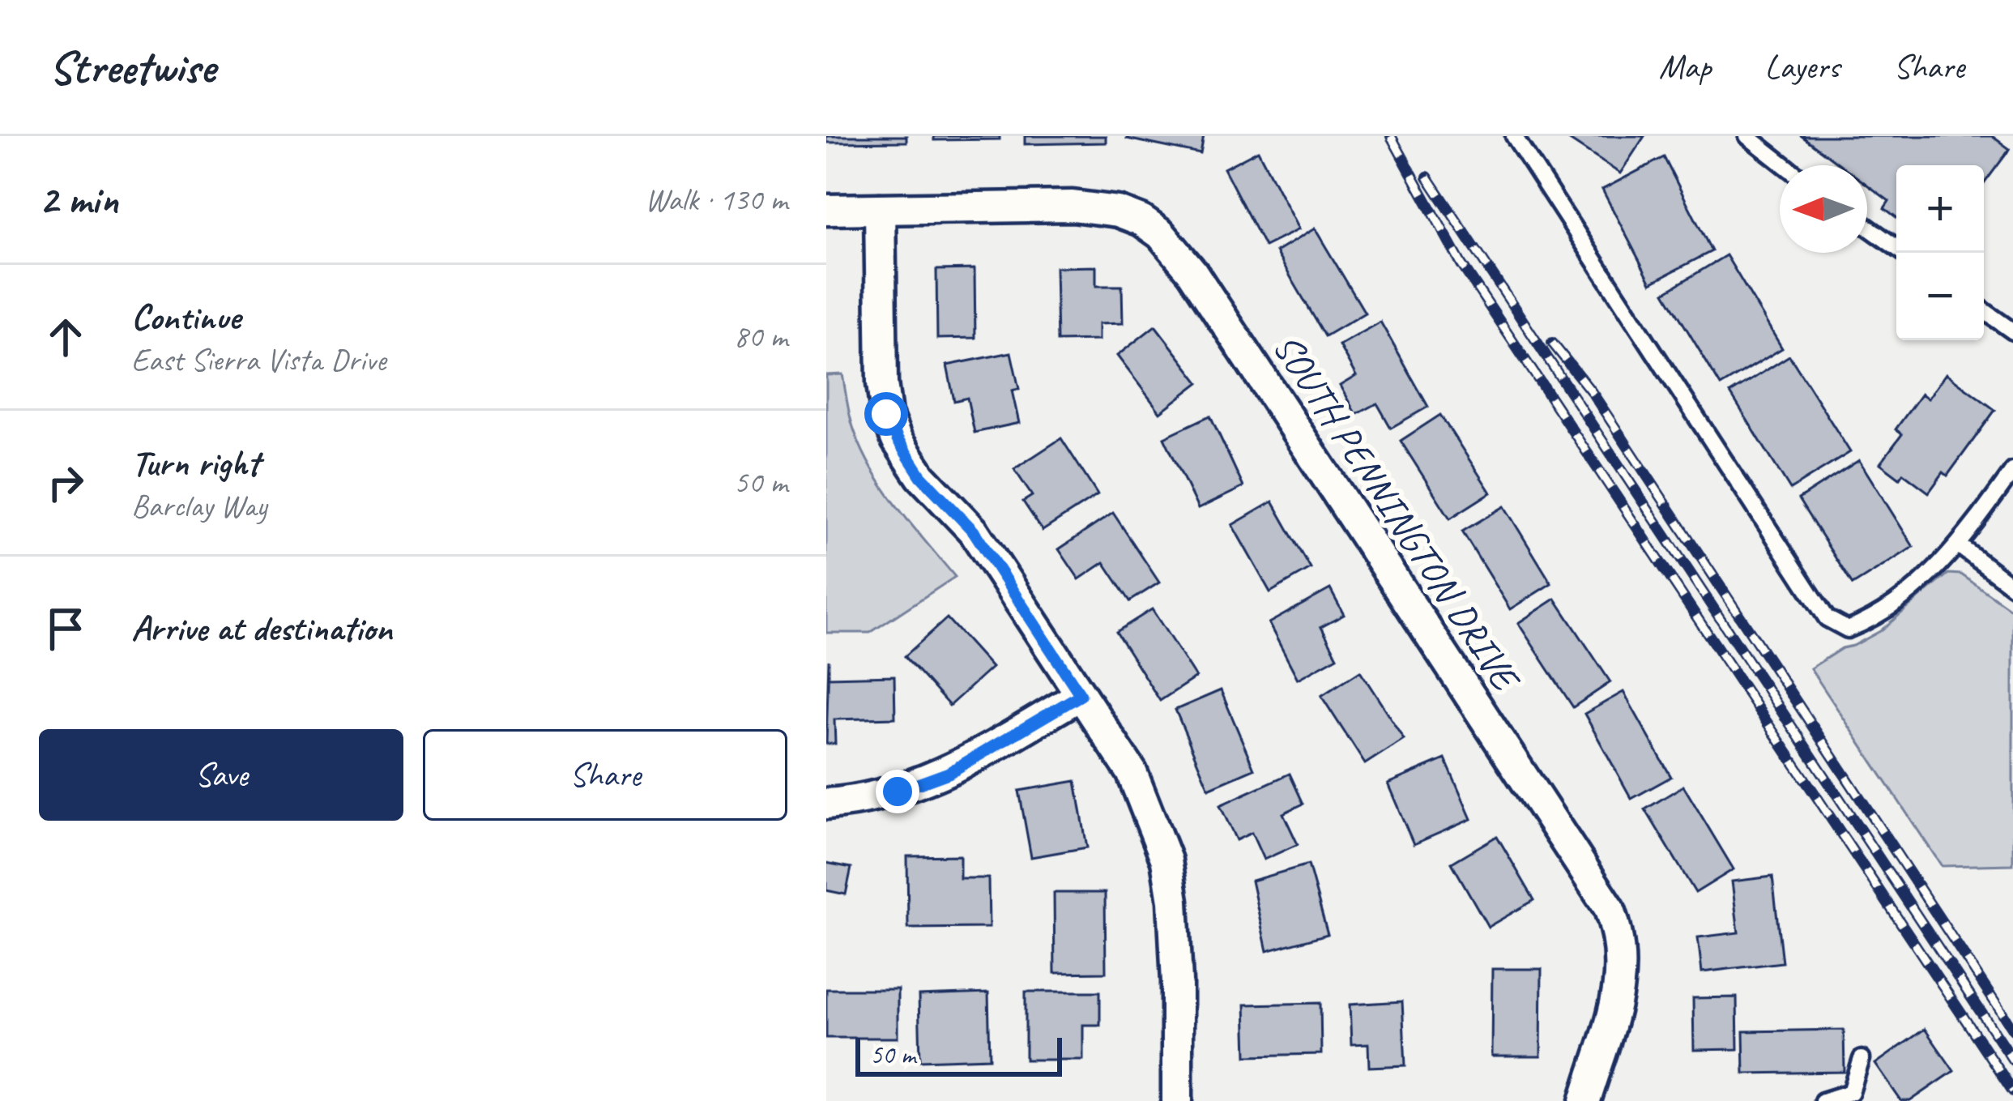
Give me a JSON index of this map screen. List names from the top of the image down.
{
  "streets": {
    "street": ["SOUTH PENNINGTON DRIVE"]
  },
  "scale_bar": "50 m",
  "north": "left",
  "page": {
    "header": "Streetwise",
    "nav": ["Map", "Layers", "Share"],
    "heading": ["2 min", "Walk · 130 m"],
    "map_buttons": ["+", "−"],
    "list": [
      ["Continue", "East Sierra Vista Drive", "80 m"],
      ["Turn right", "Barclay Way", "50 m"],
      "Arrive at destination"
    ],
    "buttons": ["Save", "Share"],
    "scale": "50 m"
  }
}
